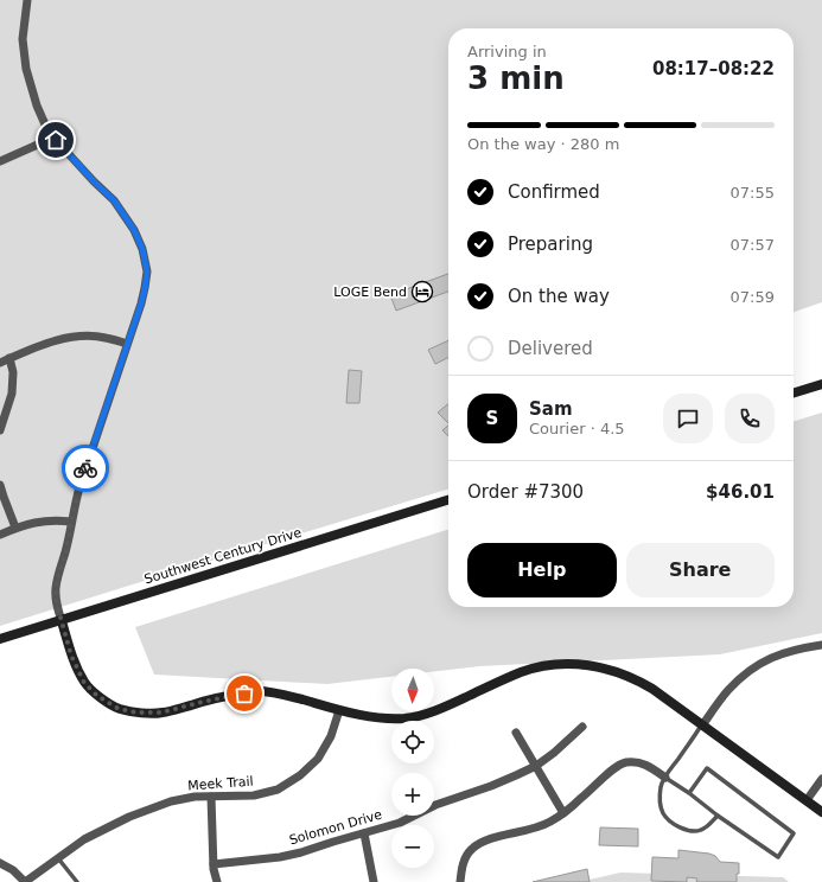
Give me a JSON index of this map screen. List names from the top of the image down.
{
  "streets": {
    "street": ["Southwest Century Drive", "Meek Trail", "Solomon Drive"]
  },
  "places": {
    "hotel": ["LOGE Bend"]
  },
  "north": "bottom",
  "page": {
    "heading": ["3 min", "Arriving in", "08:17–08:22"],
    "panel": [
      "Sam",
      "Courier · 4.5",
      "Order #7300",
      "$46.01"
    ],
    "bar": "On the way · 280 m",
    "list": [
      ["Confirmed", "07:55"],
      ["Preparing", "07:57"],
      ["On the way", "07:59"],
      "Delivered"
    ],
    "round": "S",
    "buttons": ["Help", "Share"],
    "map_buttons": ["+", "−"]
  }
}
